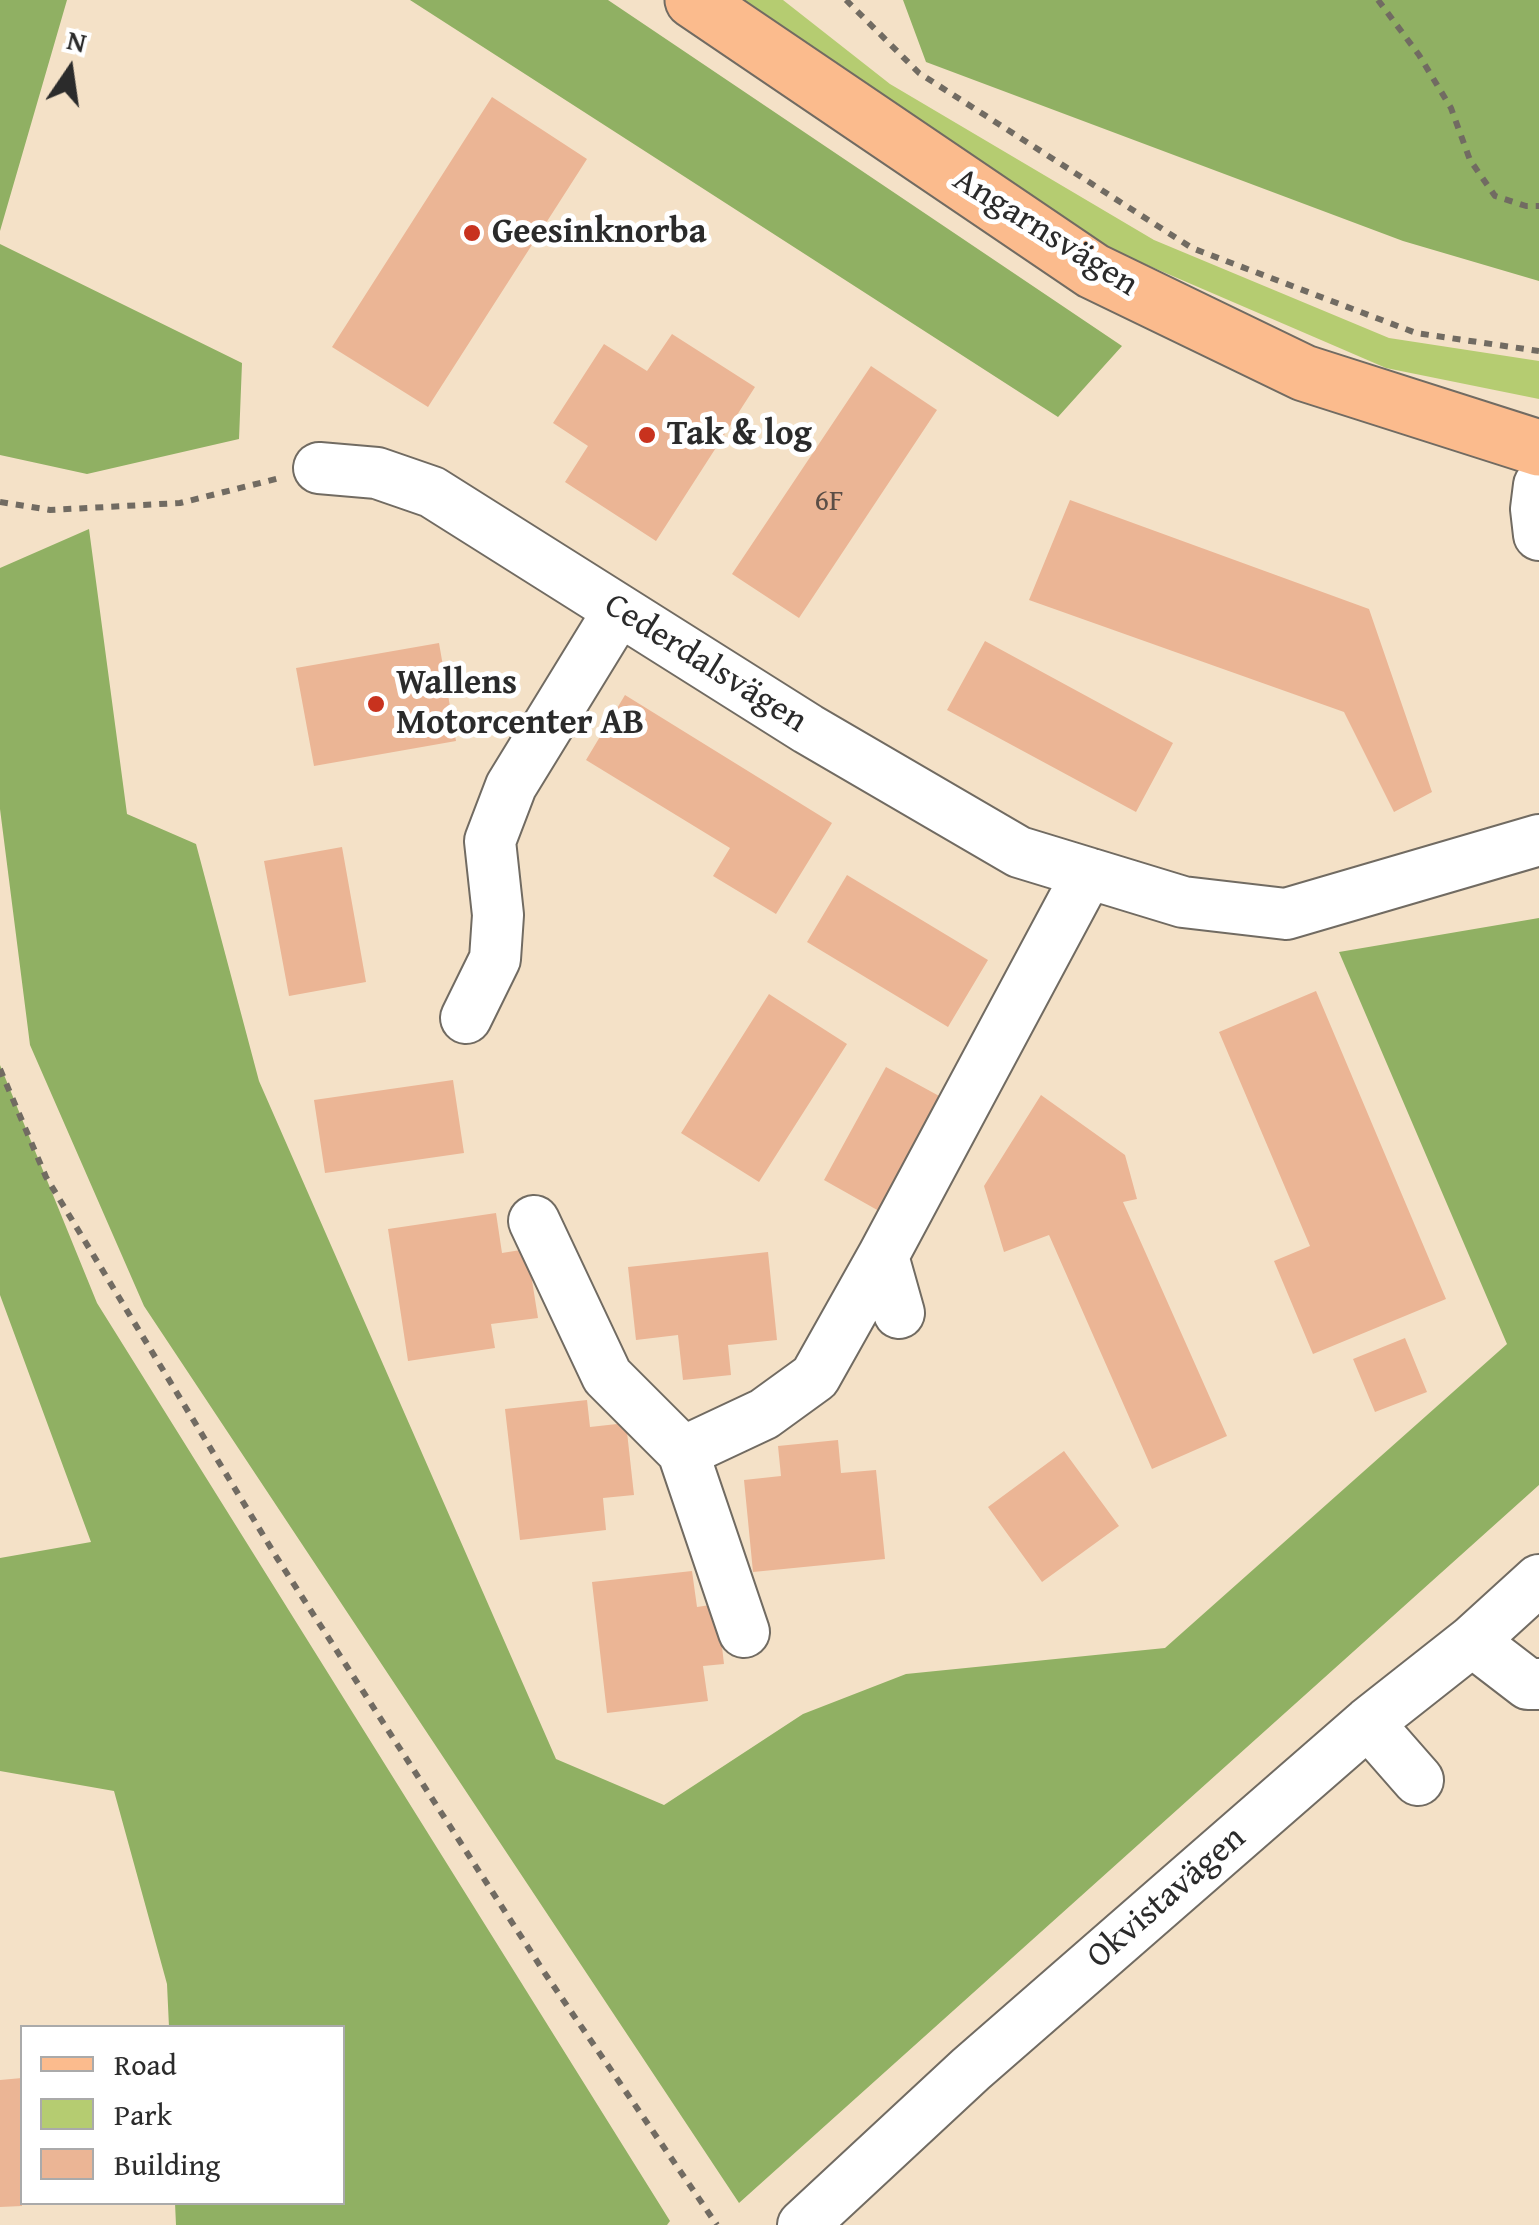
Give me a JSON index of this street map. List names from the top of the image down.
{
  "streets": {
    "main road": ["Angarnsvägen"],
    "street": ["Cederdalsvägen", "Okvistavägen"]
  },
  "places": ["Geesinknorba", "Tak & log", "Wallens Motorcenter AB"],
  "house_numbers": ["6F"],
  "legend": ["Road", "Park", "Building"],
  "north": "top"
}
